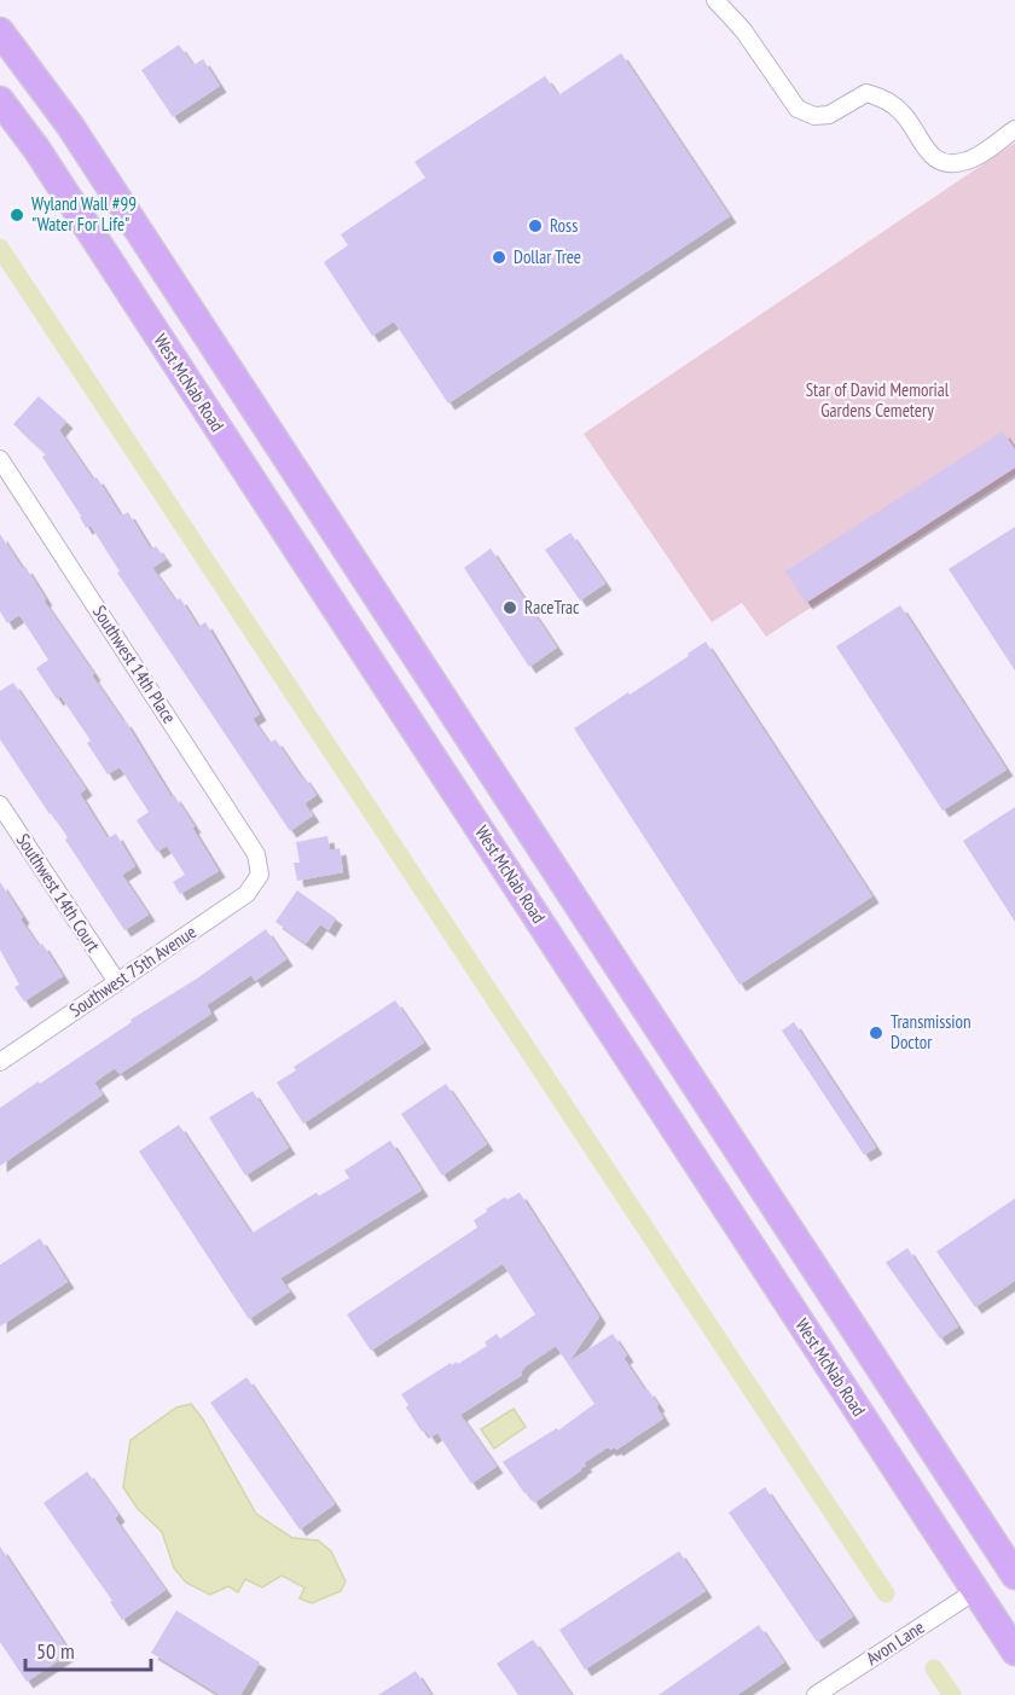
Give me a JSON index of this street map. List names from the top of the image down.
{
  "streets": {
    "main road": ["West McNab Road"],
    "street": [
      "Southwest 14th Place",
      "Southwest 14th Court",
      "Southwest 75th Avenue",
      "Avon Lane"
    ]
  },
  "crossings": [
    ["West McNab Road", "Avon Lane"],
    ["Southwest 14th Place", "Southwest 75th Avenue"],
    ["Southwest 14th Court", "Southwest 75th Avenue"]
  ],
  "parks": ["Star of David Memorial Gardens Cemetery"],
  "places": [
    "Wyland Wall #99 \"Water For Life\"",
    "Ross",
    "Dollar Tree",
    "RaceTrac",
    "Transmission Doctor"
  ],
  "scale_bar": "50 m"
}
